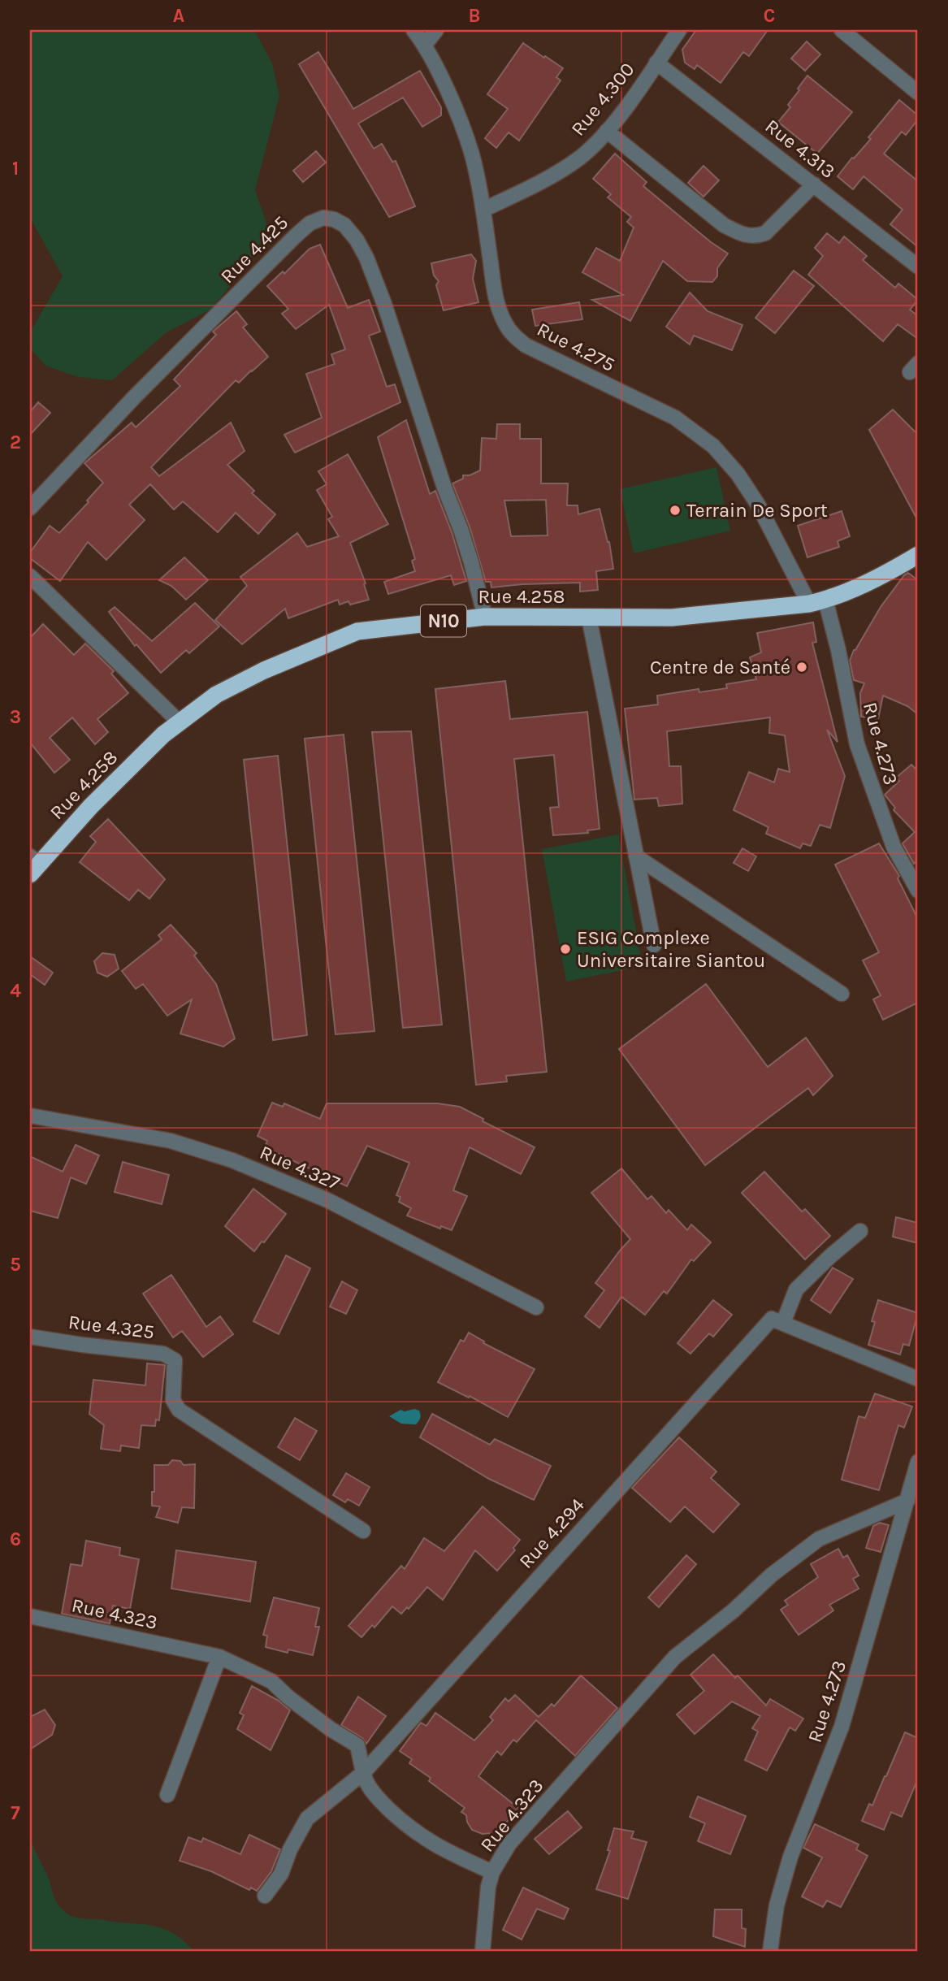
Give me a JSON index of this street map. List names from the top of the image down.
{
  "streets": {
    "highway": ["Rue 4.258", "N10"],
    "street": [
      "Rue 4.300",
      "Rue 4.313",
      "Rue 4.425",
      "Rue 4.275",
      "Rue 4.273",
      "Rue 4.327",
      "Rue 4.325",
      "Rue 4.294",
      "Rue 4.323"
    ]
  },
  "crossings": [
    ["Rue 4.300", "Rue 4.313"],
    ["Rue 4.300", "Rue 4.275"],
    ["Rue 4.425", "Rue 4.258"],
    ["Rue 4.275", "Rue 4.258"],
    ["Rue 4.275", "Rue 4.273"],
    ["Rue 4.258", "Rue 4.273"],
    ["Rue 4.273", "Rue 4.323"],
    ["Rue 4.294", "Rue 4.323"]
  ],
  "places": ["Terrain De Sport", "Centre de Santé", "ESIG Complexe Universitaire Siantou"],
  "grid": {
    "columns": ["A", "B", "C"],
    "rows": [
      "1",
      "2",
      "3",
      "4",
      "5",
      "6",
      "7"
    ]
  }
}
